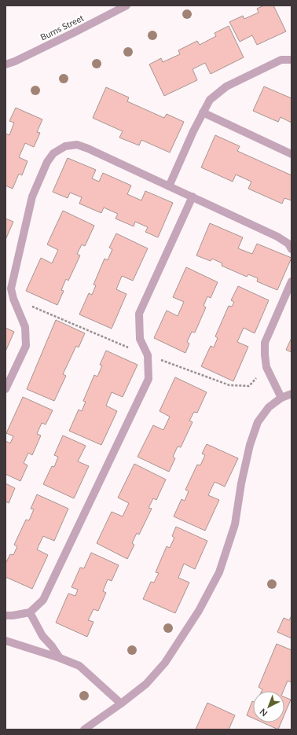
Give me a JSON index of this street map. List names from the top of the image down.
{
  "streets": {
    "street": ["Burns Street"]
  },
  "north": "bottom left"
}
